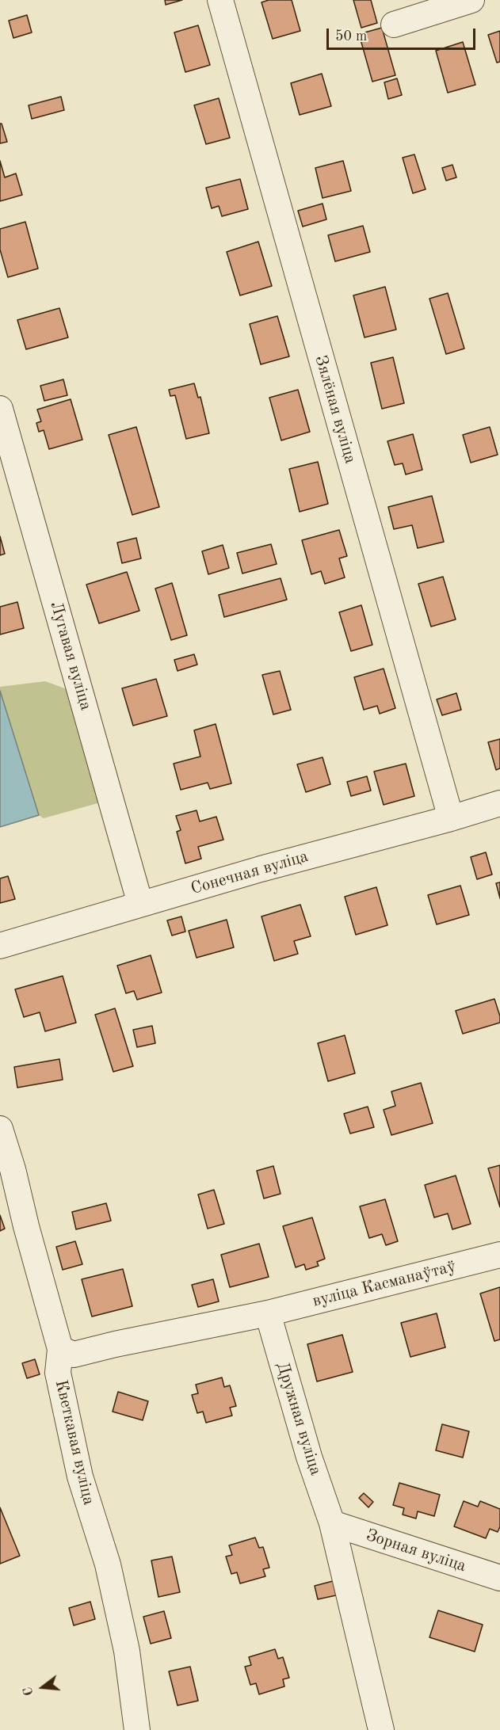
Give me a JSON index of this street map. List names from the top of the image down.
{
  "streets": {
    "street": [
      "Зялёная вуліца",
      "Лугавая вуліца",
      "Сонечная вуліца",
      "вуліца Касманаўтаў",
      "Дружная вуліца",
      "Кветкавая вуліца",
      "Зорная вуліца"
    ]
  },
  "crossings": [
    ["Зялёная вуліца", "Сонечная вуліца"],
    ["Лугавая вуліца", "Сонечная вуліца"],
    ["вуліца Касманаўтаў", "Дружная вуліца"],
    ["Дружная вуліца", "Зорная вуліца"]
  ],
  "scale_bar": "50 m",
  "north": "left"
}
